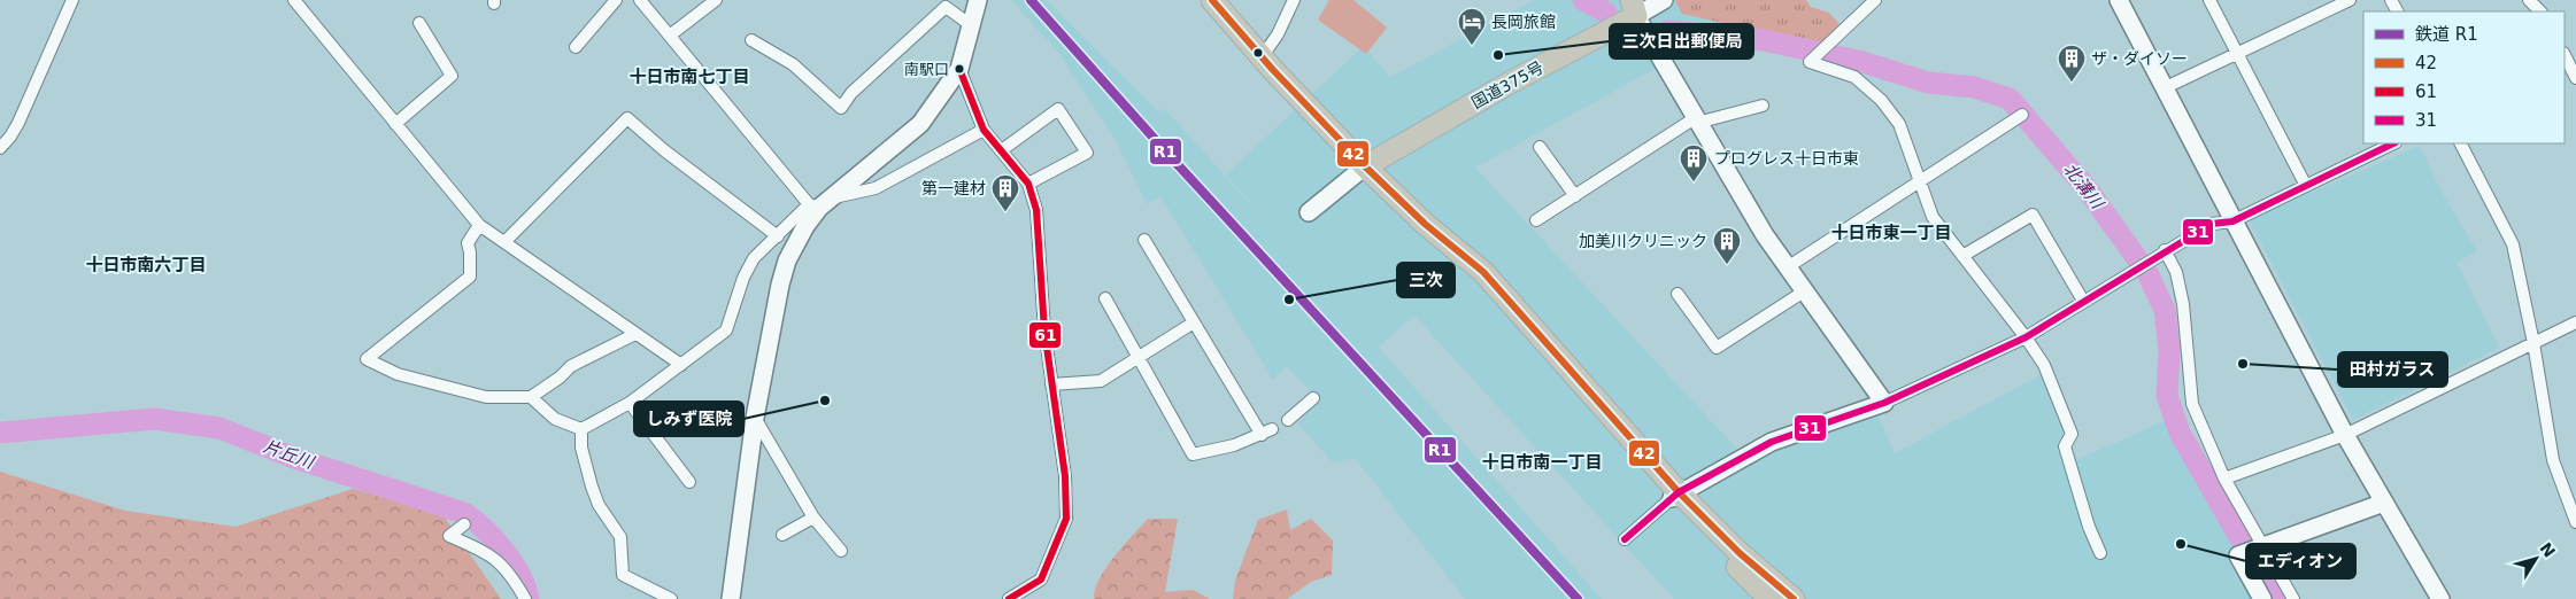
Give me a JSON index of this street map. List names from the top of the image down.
{
  "streets": {
    "highway": ["国道375号"]
  },
  "districts": [
    "十日市南七丁目",
    "十日市東一丁目",
    "十日市南六丁目",
    "十日市南一丁目"
  ],
  "water": ["北溝川", "片丘川"],
  "places": {
    "hotel": ["長岡旅館"],
    "other": [
      "三次日出郵便局",
      "南駅口",
      "三次",
      "田村ガラス",
      "しみず医院",
      "エディオン"
    ],
    "building": [
      "ザ・ダイソー",
      "プログレス十日市東",
      "第一建材",
      "加美川クリニック"
    ]
  },
  "lines": [
    "rail line R1",
    "transit line 42",
    "transit line 61",
    "transit line 31"
  ],
  "legend": [
    "鉄道 R1",
    "42",
    "61",
    "31"
  ],
  "north": "top right"
}
